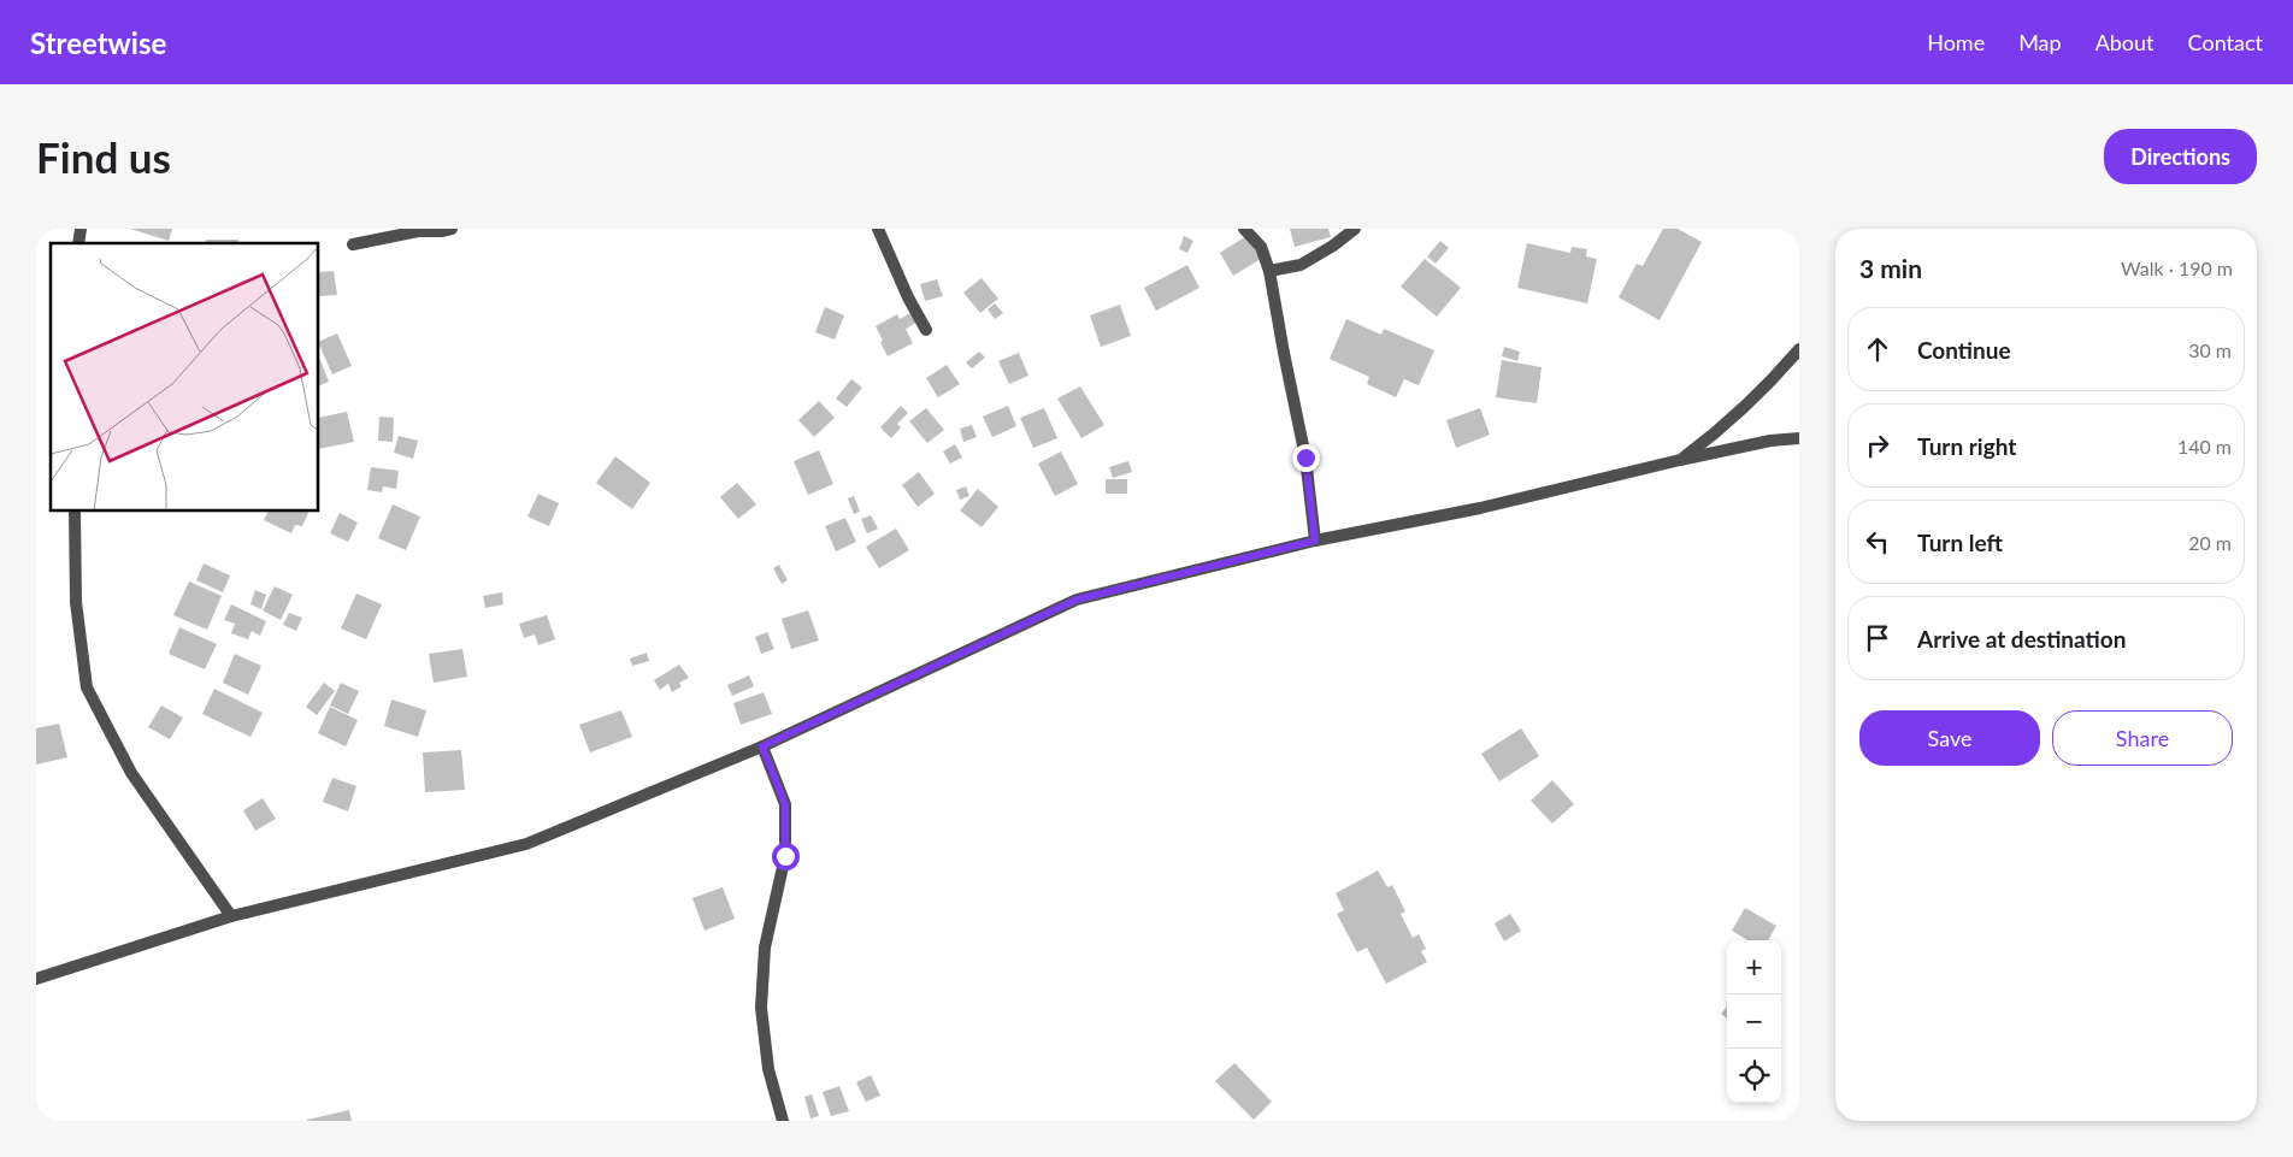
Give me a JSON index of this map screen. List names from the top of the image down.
{
  "page": {
    "header": "Streetwise",
    "nav": [
      "Home",
      "Map",
      "About",
      "Contact"
    ],
    "buttons": [
      "Directions",
      ["Save", "Share"]
    ],
    "title": "Find us",
    "heading": ["3 min", "Walk · 190 m"],
    "list": [
      ["Continue", "30 m"],
      ["Turn right", "140 m"],
      ["Turn left", "20 m"],
      "Arrive at destination"
    ],
    "map_buttons": ["+", "−"]
  }
}
